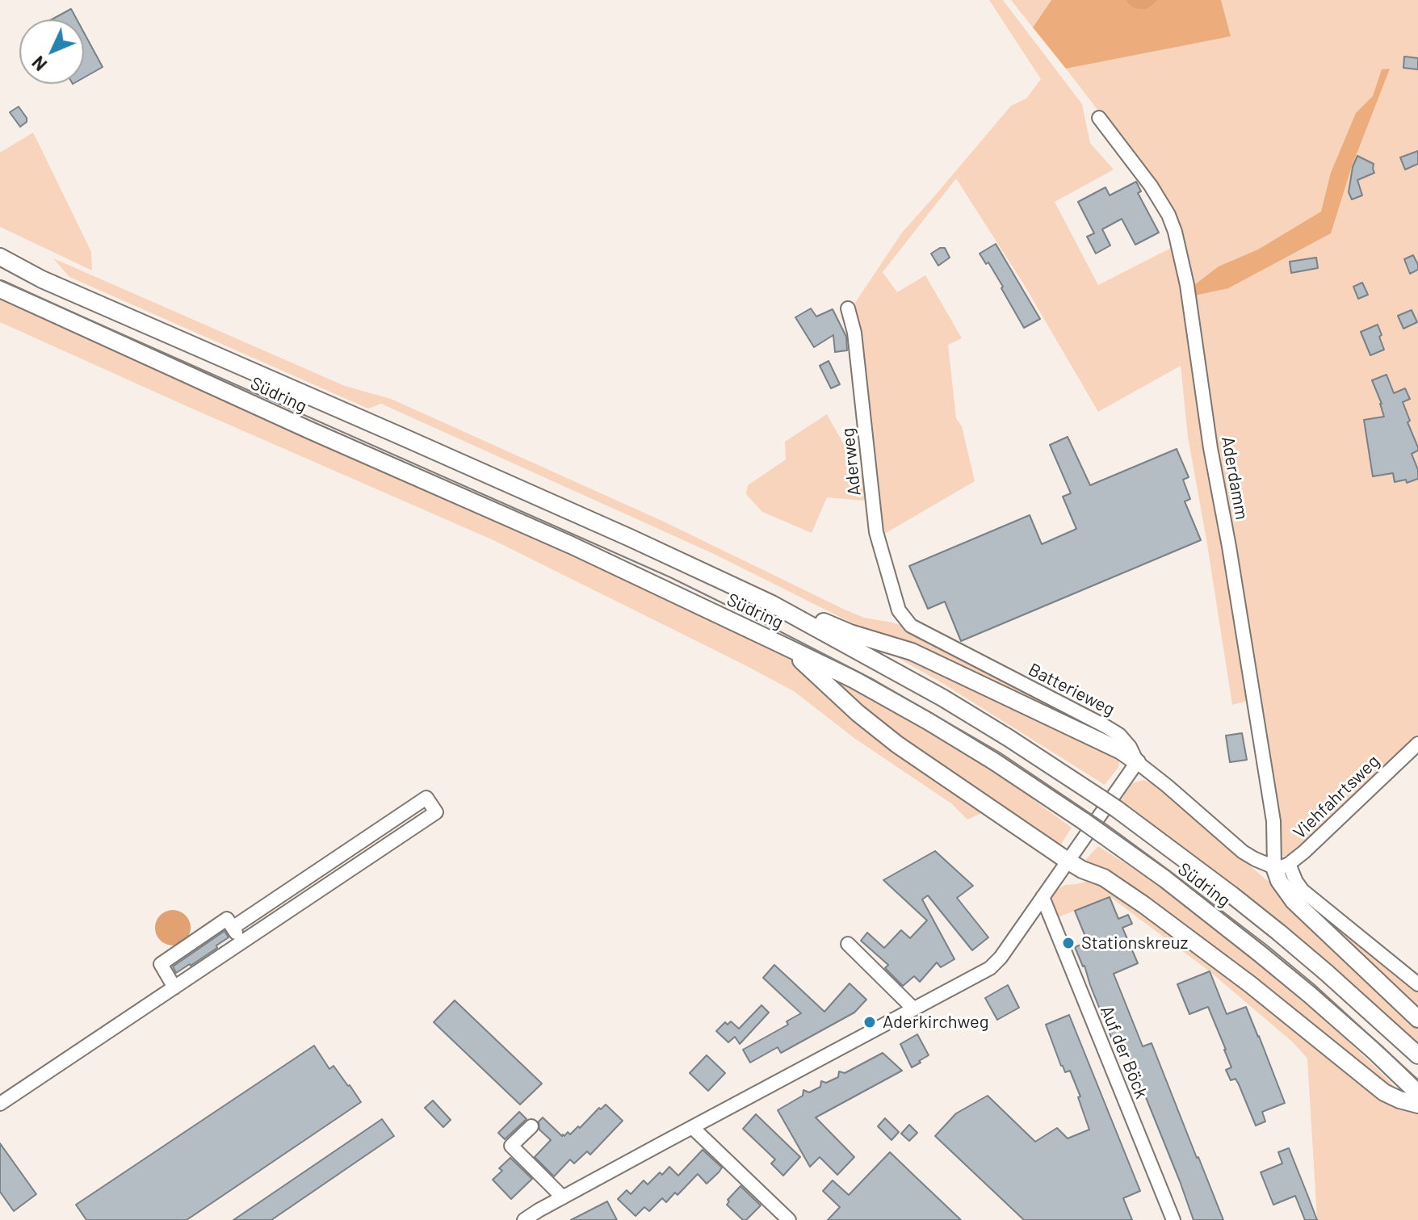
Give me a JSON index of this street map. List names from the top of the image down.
{
  "streets": {
    "main road": ["Südring"],
    "street": [
      "Aderweg",
      "Aderdamm",
      "Batterieweg",
      "Viehfahrtsweg",
      "Auf der Böck"
    ]
  },
  "crossings": [
    ["Aderweg", "Batterieweg"],
    ["Aderdamm", "Batterieweg"],
    ["Aderdamm", "Viehfahrtsweg"],
    ["Batterieweg", "Viehfahrtsweg"]
  ],
  "places": ["Stationskreuz", "Aderkirchweg"],
  "north": "bottom left"
}
